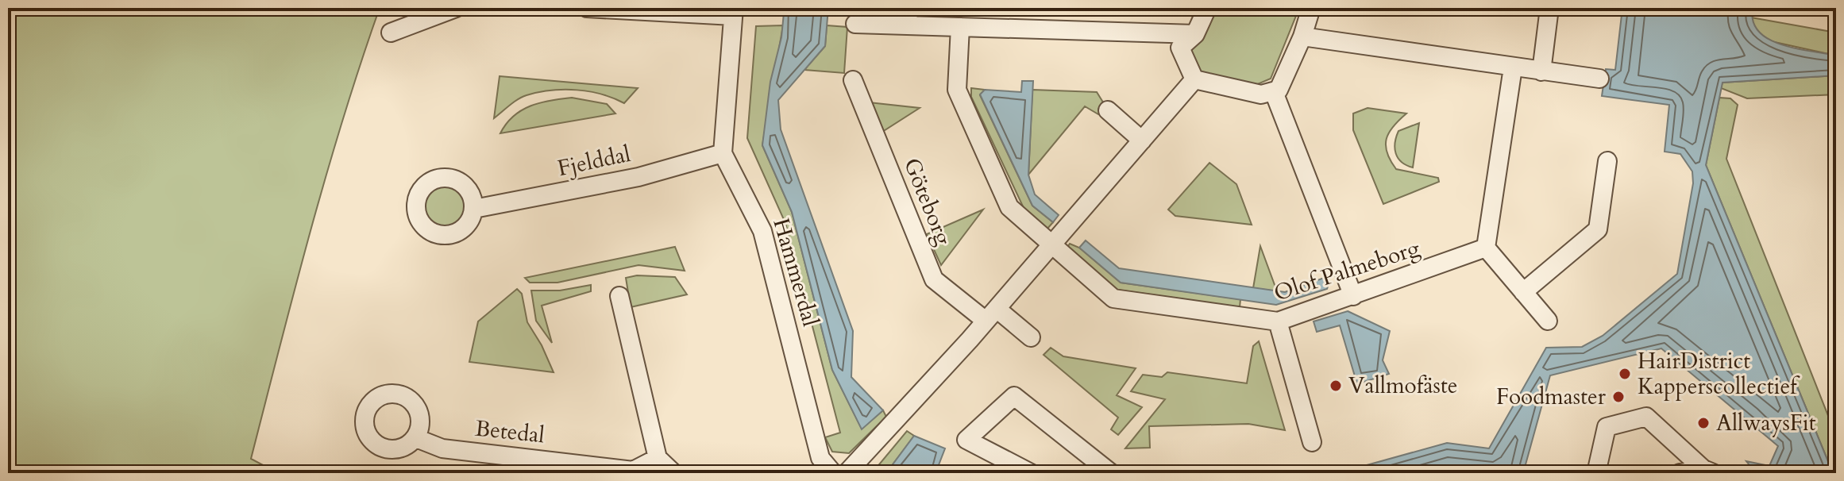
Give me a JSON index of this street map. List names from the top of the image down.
{
  "streets": {
    "street": [
      "Fjelddal",
      "Göteborg",
      "Olof Palmeborg",
      "Hammerdal",
      "Betedal"
    ]
  },
  "crossings": [
    ["Fjelddal", "Hammerdal"]
  ],
  "places": [
    "HairDistrict Kapperscollectief",
    "Vallmofäste",
    "Foodmaster",
    "AllwaysFit"
  ]
}
